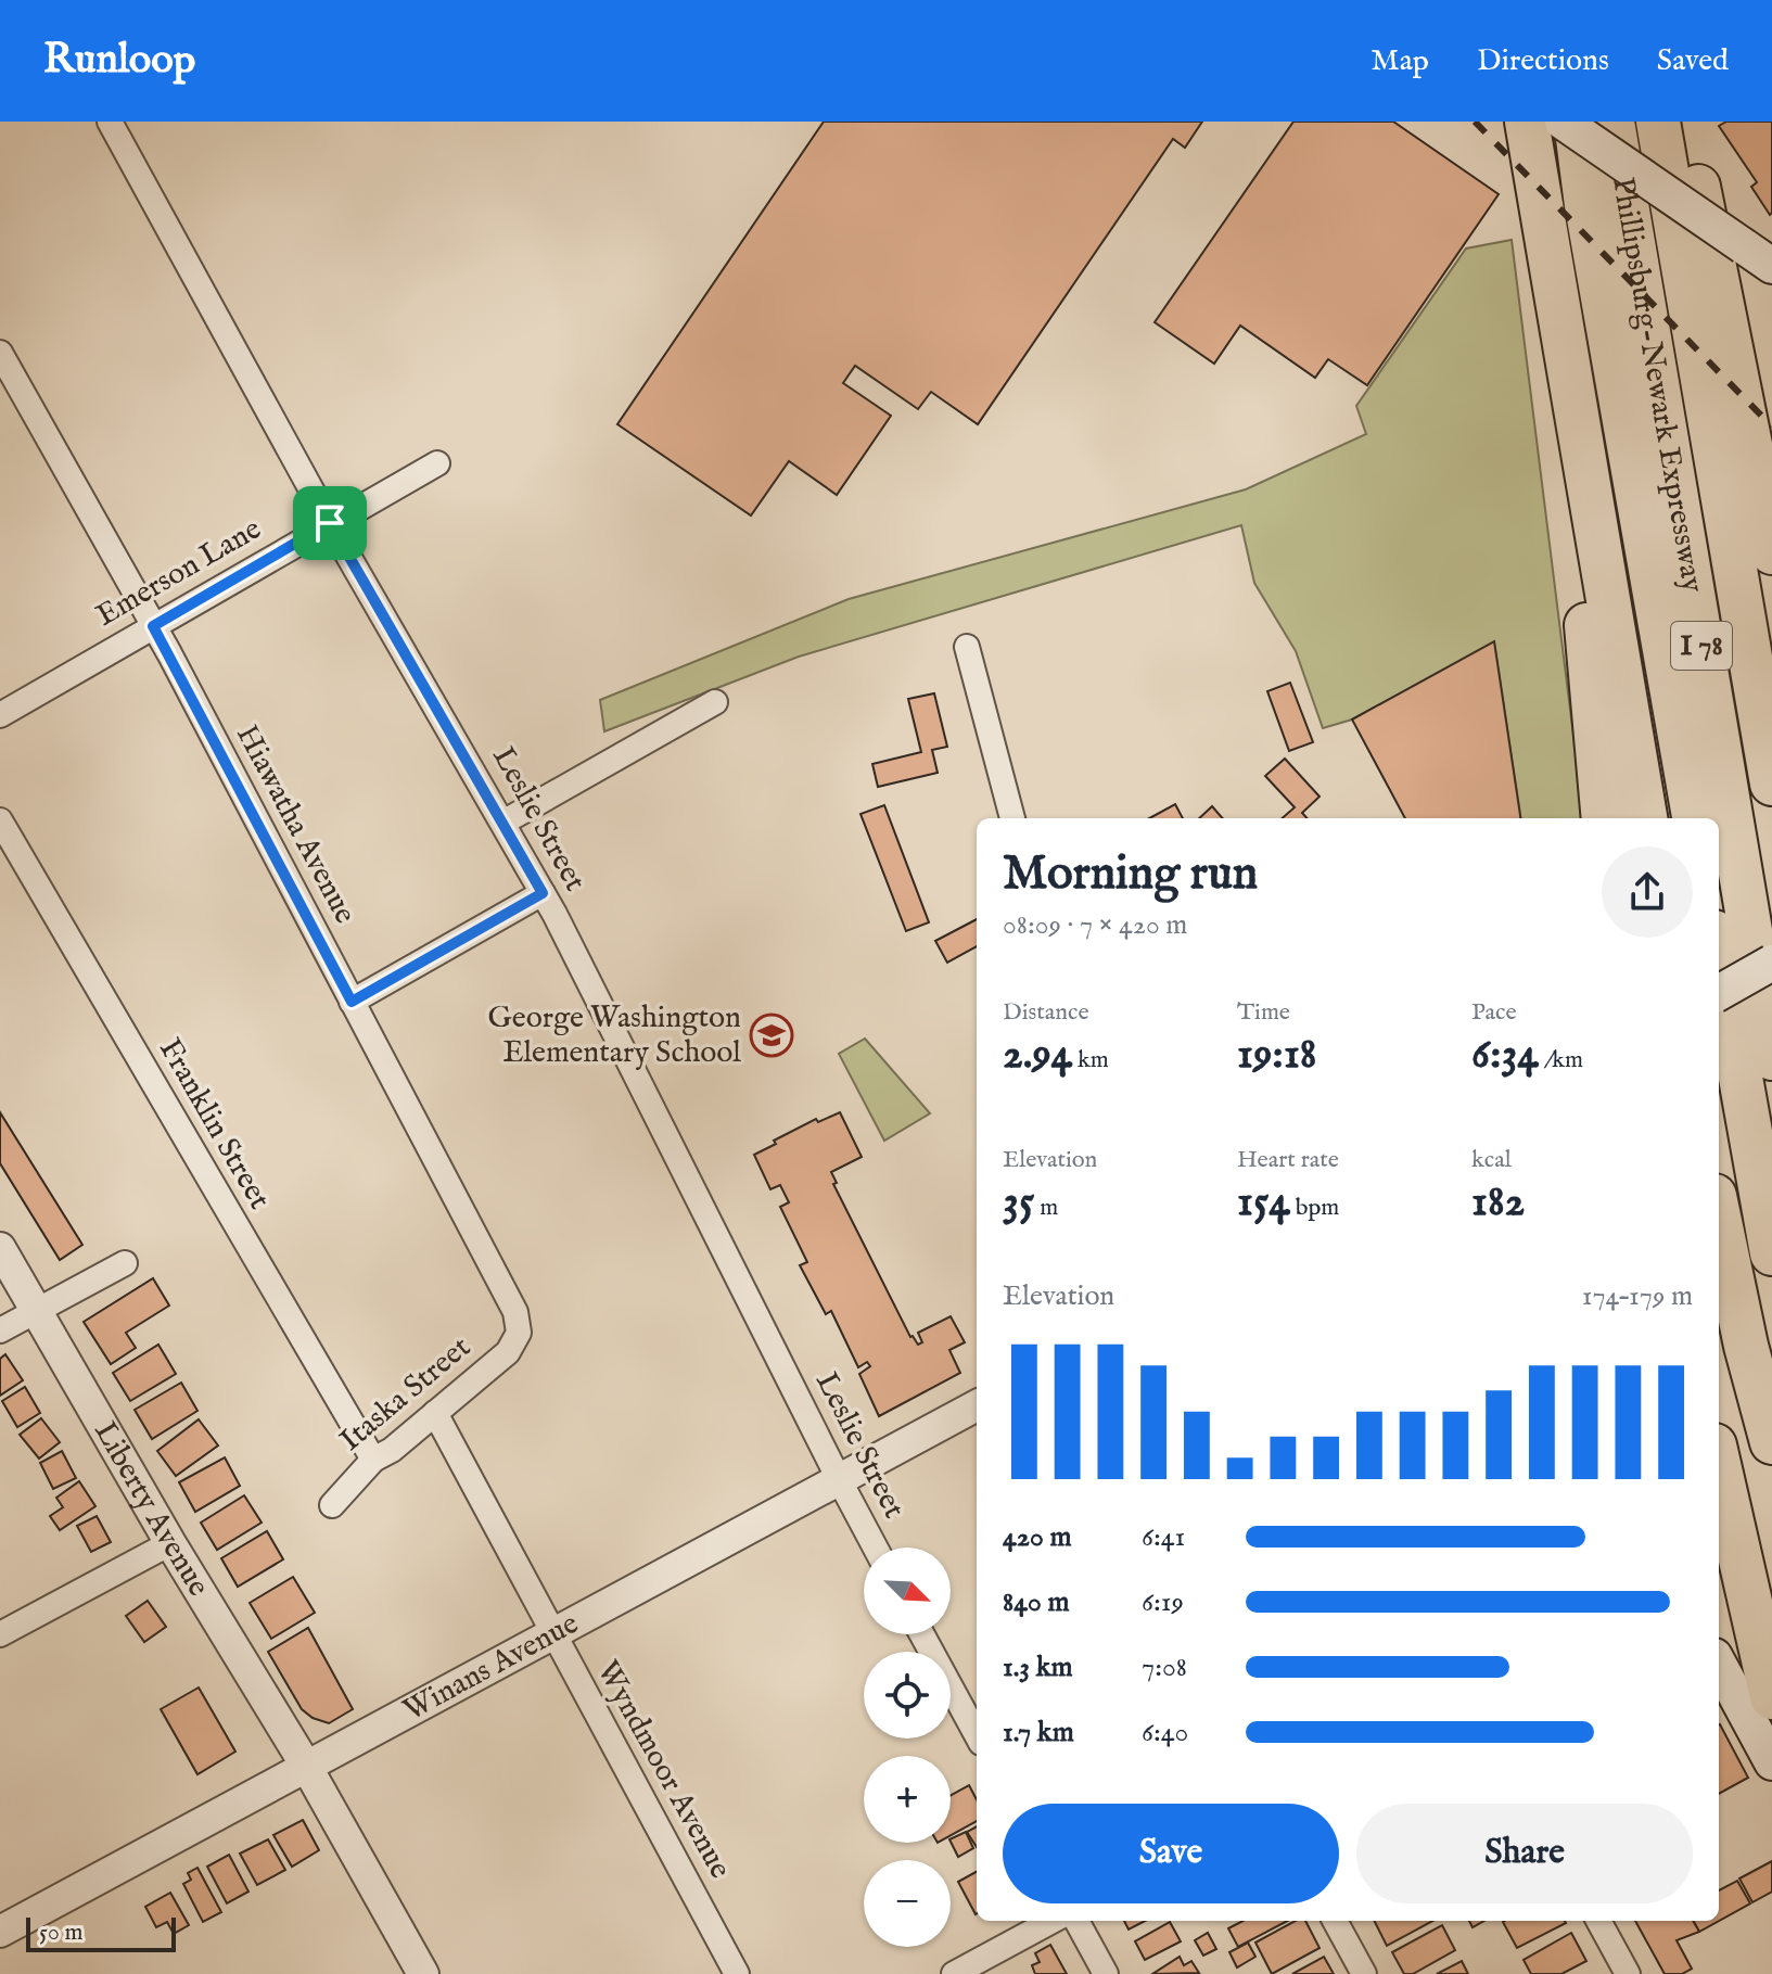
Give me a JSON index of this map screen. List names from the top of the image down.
{
  "streets": {
    "highway": ["Phillipsburg-Newark Expressway", "I 78"],
    "street": [
      "Emerson Lane",
      "Leslie Street",
      "Hiawatha Avenue",
      "Franklin Street",
      "Itaska Street",
      "Liberty Avenue",
      "Winans Avenue",
      "Wyndmoor Avenue"
    ]
  },
  "crossings": [
    ["Emerson Lane", "Leslie Street"],
    ["Emerson Lane", "Hiawatha Avenue"],
    ["Leslie Street", "Winans Avenue"],
    ["Hiawatha Avenue", "Itaska Street"],
    ["Franklin Street", "Itaska Street"],
    ["Itaska Street", "Wyndmoor Avenue"],
    ["Liberty Avenue", "Winans Avenue"],
    ["Winans Avenue", "Wyndmoor Avenue"]
  ],
  "places": {
    "school or university": ["George Washington Elementary School"]
  },
  "scale_bar": "50 m",
  "north": "bottom right",
  "page": {
    "header": "Runloop",
    "nav": ["Map", "Directions", "Saved"],
    "heading": ["Morning run", "08:09 · 7 × 420 m"],
    "stats": [
      ["Distance", "2.94 km"],
      ["Time", "19:18"],
      ["Pace", "6:34 /km"],
      ["Elevation", "35 m"],
      ["Heart rate", "154 bpm"],
      ["kcal", "182"]
    ],
    "chart": ["Elevation", "174–179 m"],
    "list": [
      {
        "name": "420 m",
        "note": "6:41"
      },
      {
        "name": "840 m",
        "note": "6:19"
      },
      {
        "name": "1.3 km",
        "note": "7:08"
      },
      {
        "name": "1.7 km",
        "note": "6:40"
      }
    ],
    "map_buttons": ["+", "−"],
    "buttons": ["Save", "Share"],
    "scale": "50 m"
  }
}
